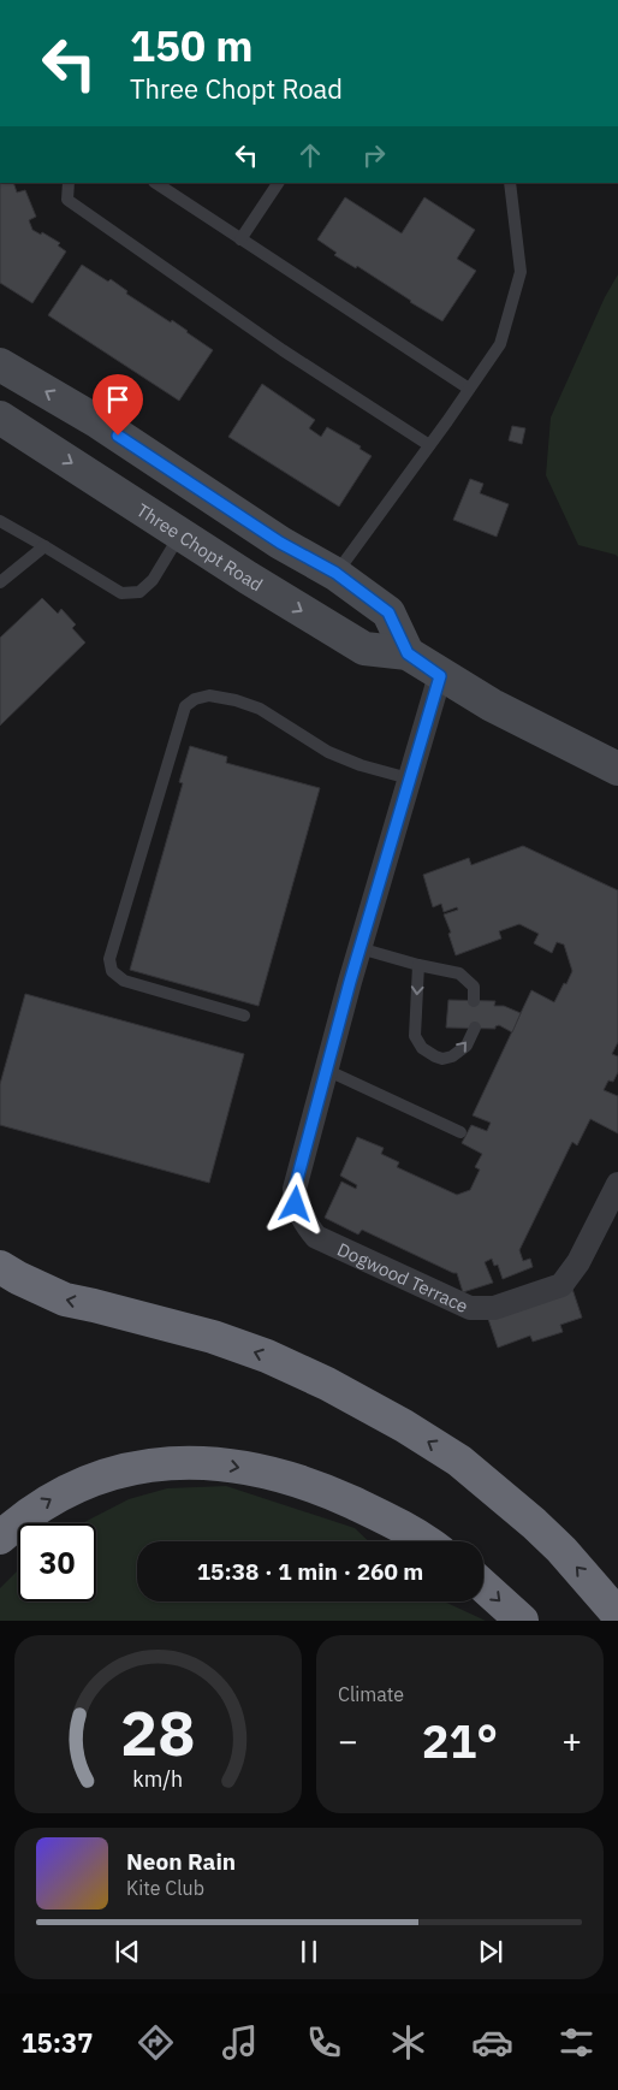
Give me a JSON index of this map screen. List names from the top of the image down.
{
  "streets": {
    "main road": ["Three Chopt Road"],
    "street": ["Dogwood Terrace"]
  },
  "crossings": [
    ["Three Chopt Road", "Dogwood Terrace"]
  ],
  "page": {
    "turn": ["150 m", "Three Chopt Road"],
    "limit": "30",
    "trip": "15:38 · 1 min · 260 m",
    "tile": "Climate",
    "heat": ["−", "21°", "+"],
    "song": ["Neon Rain", "Kite Club"],
    "tabs": "15:37",
    "gauge": ["28", "km/h"]
  }
}
